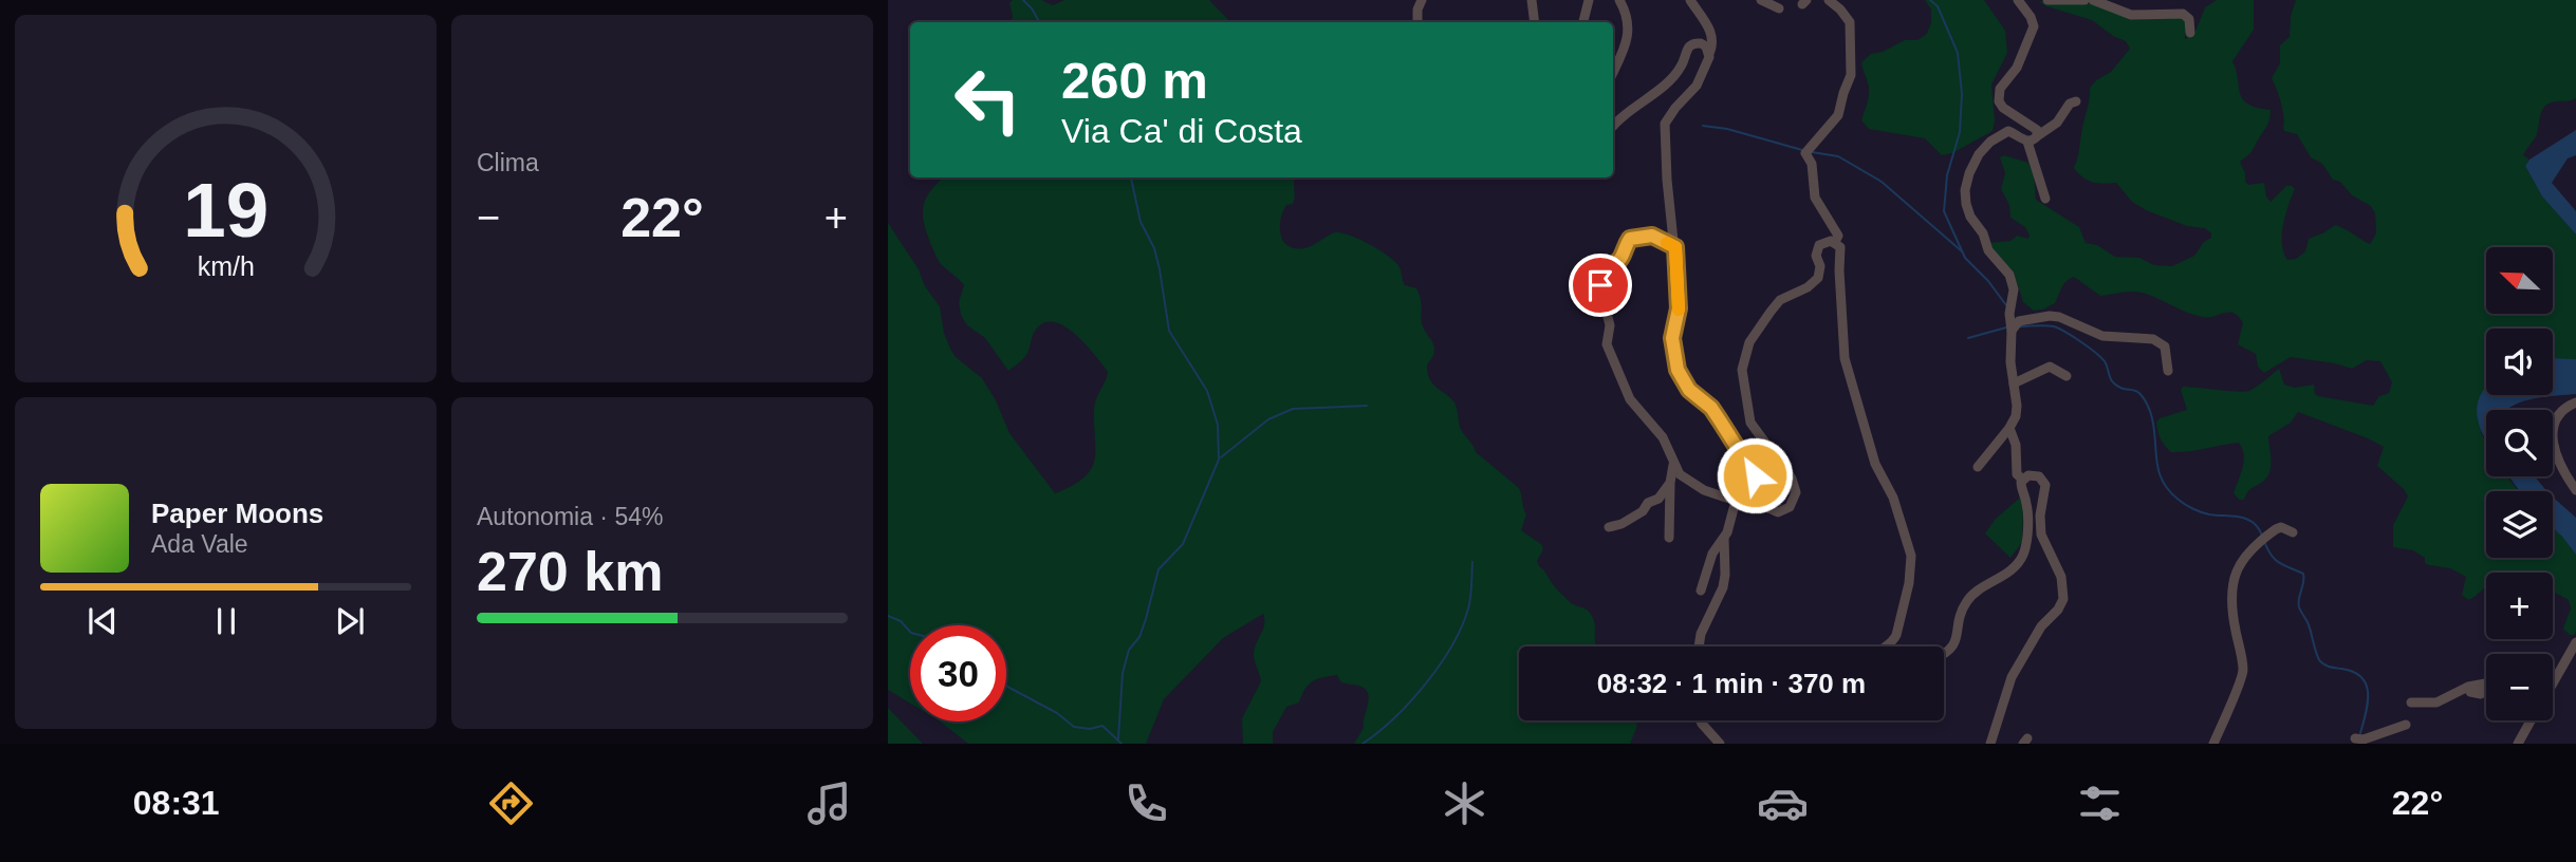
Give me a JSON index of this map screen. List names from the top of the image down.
{
  "north": "top left",
  "page": {
    "tile": [
      "Clima",
      ["Autonomia · 54%", "270 km"]
    ],
    "turn": ["260 m", "Via Ca' di Costa"],
    "heat": ["−", "22°", "+"],
    "map_buttons": ["+", "−"],
    "song": ["Paper Moons", "Ada Vale"],
    "limit": "30",
    "trip": "08:32 · 1 min · 370 m",
    "tabs": ["08:31", "22°"],
    "gauge": ["19", "km/h"]
  }
}
